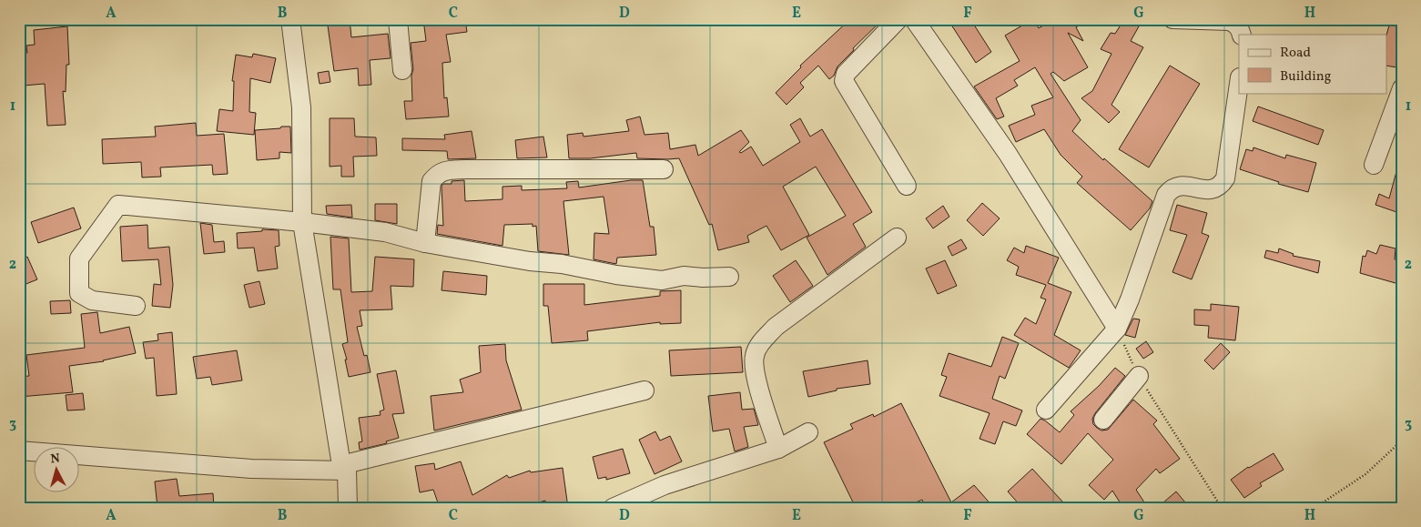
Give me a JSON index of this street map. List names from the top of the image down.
{
  "legend": ["Road", "Building"],
  "north": "top",
  "grid": {
    "columns": [
      "A",
      "B",
      "C",
      "D",
      "E",
      "F",
      "G",
      "H"
    ],
    "rows": ["1", "2", "3"]
  }
}
